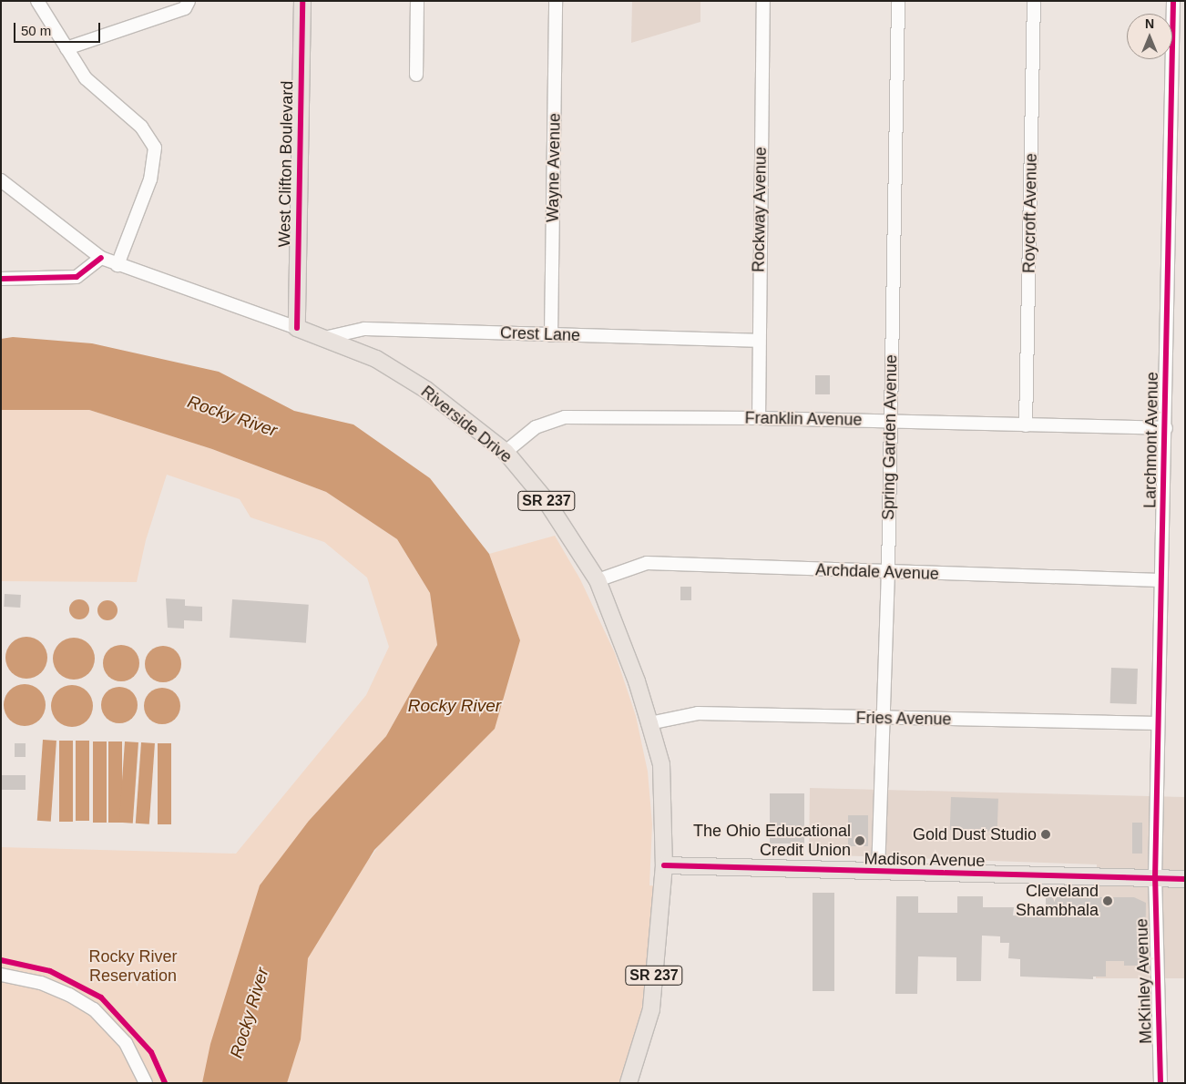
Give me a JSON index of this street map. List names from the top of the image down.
{
  "streets": {
    "main road": [
      "West Clifton Boulevard",
      "Riverside Drive",
      "SR 237",
      "Madison Avenue"
    ],
    "street": [
      "Wayne Avenue",
      "Rockway Avenue",
      "Roycroft Avenue",
      "Crest Lane",
      "Franklin Avenue",
      "Spring Garden Avenue",
      "Larchmont Avenue",
      "Archdale Avenue",
      "Fries Avenue",
      "McKinley Avenue"
    ]
  },
  "crossings": [
    ["West Clifton Boulevard", "Riverside Drive"],
    ["Wayne Avenue", "Crest Lane"],
    ["Rockway Avenue", "Crest Lane"],
    ["Rockway Avenue", "Franklin Avenue"],
    ["Roycroft Avenue", "Franklin Avenue"],
    ["Crest Lane", "Riverside Drive"],
    ["Franklin Avenue", "Riverside Drive"],
    ["Franklin Avenue", "Spring Garden Avenue"],
    ["Franklin Avenue", "Larchmont Avenue"],
    ["Riverside Drive", "Archdale Avenue"],
    ["Riverside Drive", "Fries Avenue"],
    ["Riverside Drive", "Madison Avenue"],
    ["Spring Garden Avenue", "Archdale Avenue"],
    ["Spring Garden Avenue", "Fries Avenue"],
    ["Spring Garden Avenue", "Madison Avenue"],
    ["Larchmont Avenue", "Archdale Avenue"],
    ["Larchmont Avenue", "Fries Avenue"],
    ["Larchmont Avenue", "Madison Avenue"],
    ["Larchmont Avenue", "McKinley Avenue"],
    ["Madison Avenue", "McKinley Avenue"]
  ],
  "water": ["Rocky River"],
  "parks": ["Rocky River Reservation"],
  "places": ["Gold Dust Studio", "The Ohio Educational Credit Union", "Cleveland Shambhala"],
  "scale_bar": "50 m",
  "north": "top"
}
